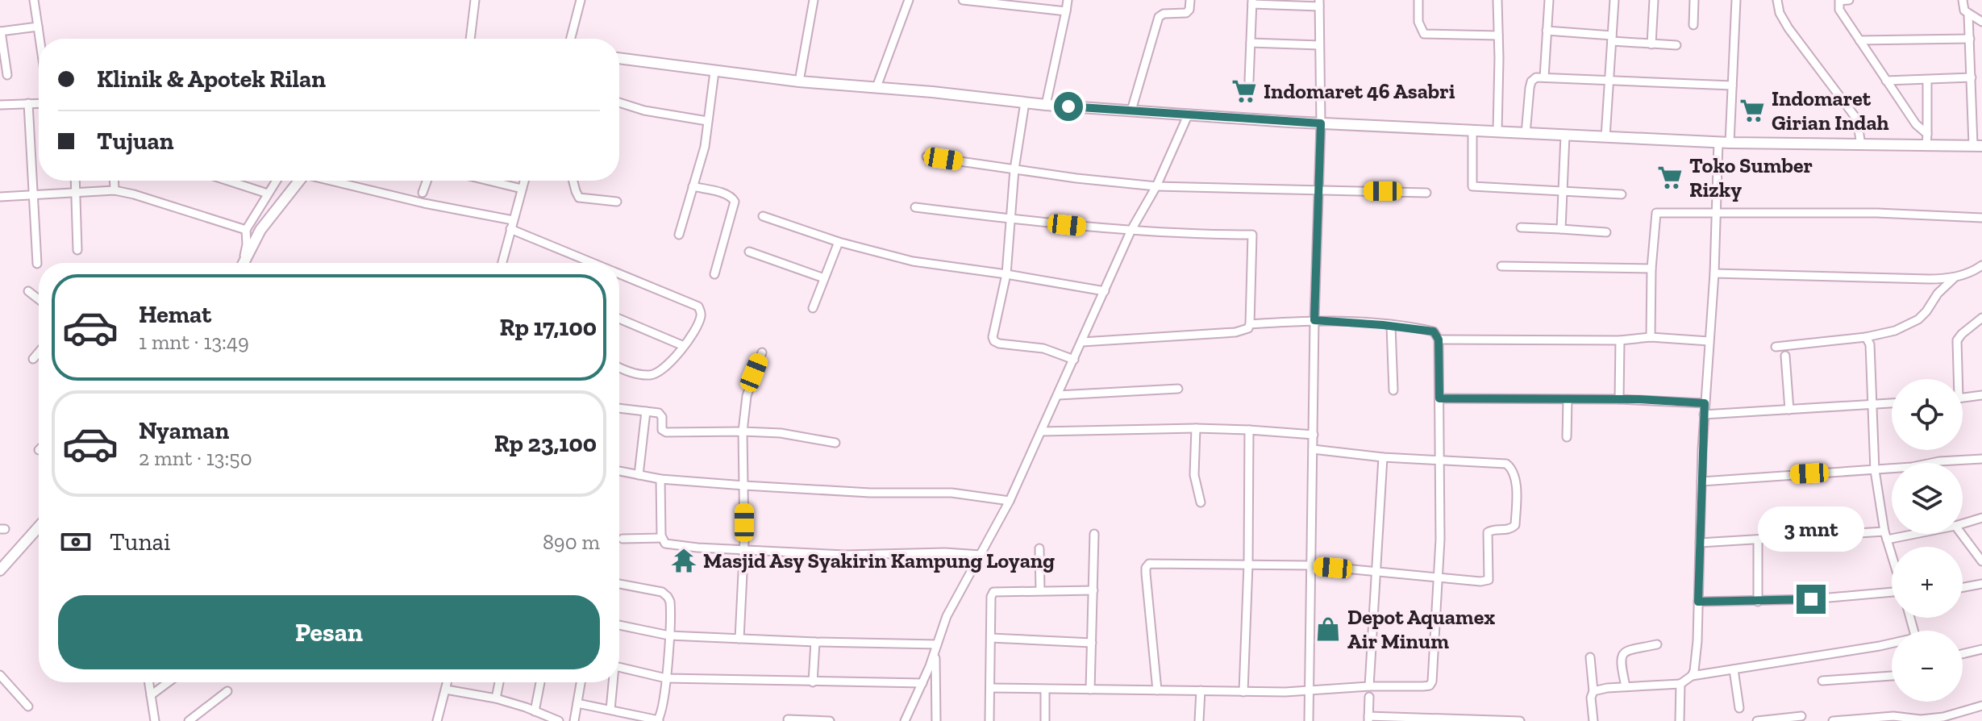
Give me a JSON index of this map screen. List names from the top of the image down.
{
  "places": {
    "supermarket": ["Indomaret 46 Asabri", "Indomaret Girian Indah", "Toko Sumber Rizky"],
    "temple": ["Masjid Asy Syakirin Kampung Loyang"],
    "shop": ["Depot Aquamex Air Minum"]
  },
  "page": {
    "banner": ["Klinik & Apotek Rilan", "Tujuan"],
    "list": [
      {
        "name": "Hemat",
        "note": "1 mnt · 13:49",
        "value": "Rp 17,100"
      },
      {
        "name": "Nyaman",
        "note": "2 mnt · 13:50",
        "value": "Rp 23,100"
      }
    ],
    "map_buttons": ["+", "−"],
    "bubble": "3 mnt",
    "pay": ["Tunai", "890 m"],
    "buttons": "Pesan"
  }
}
